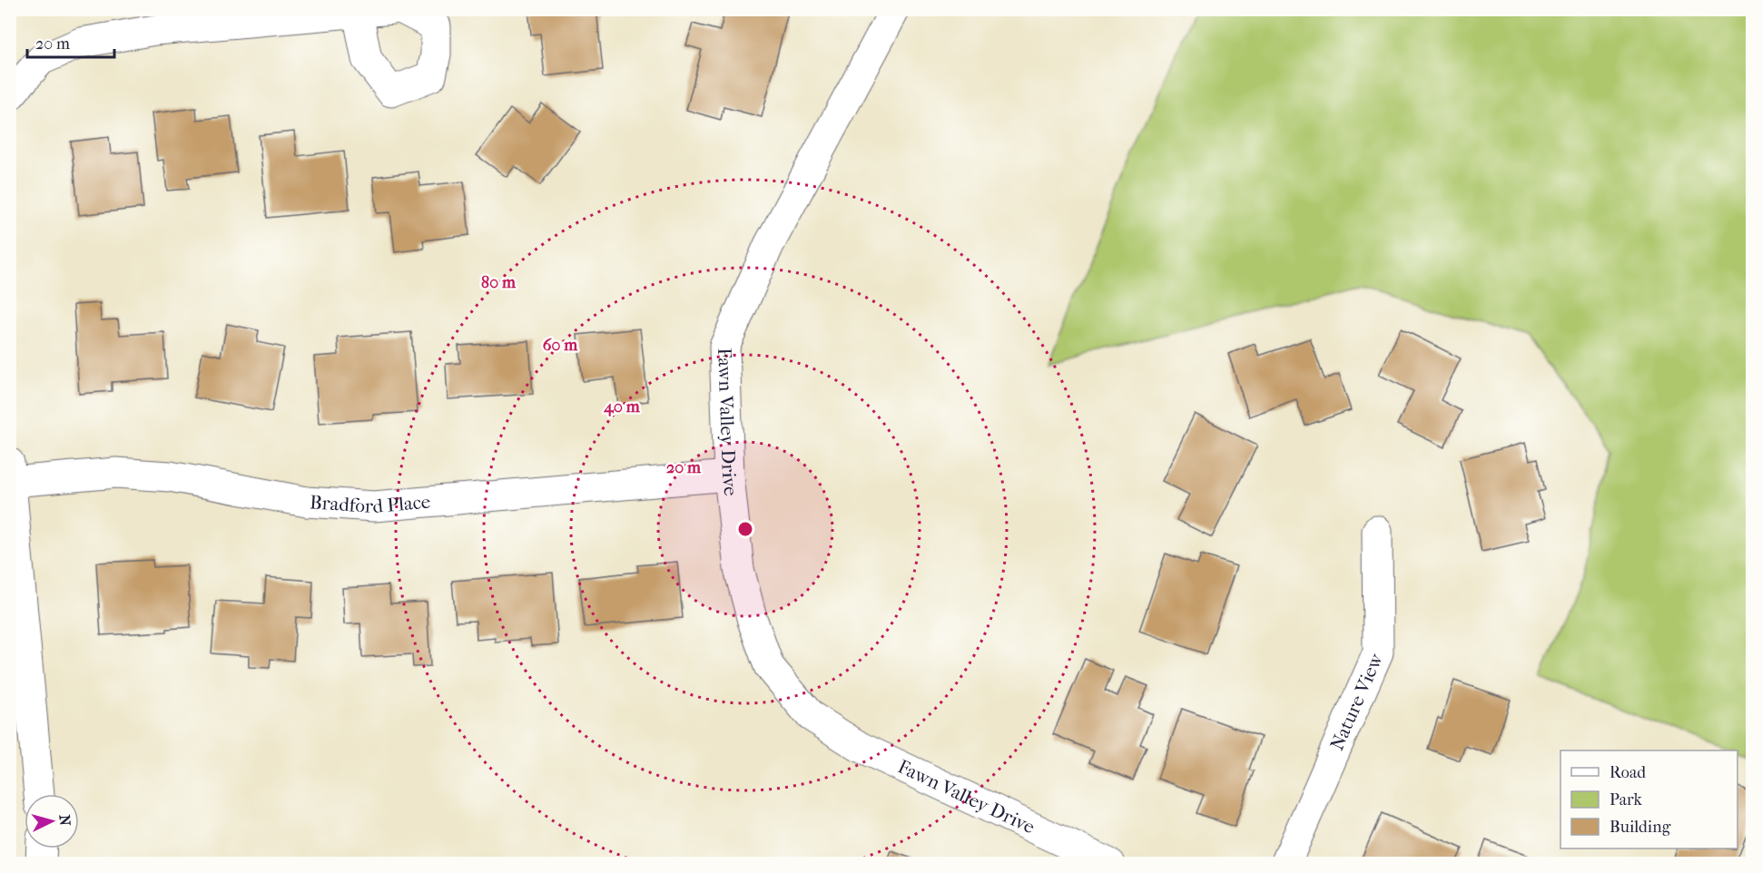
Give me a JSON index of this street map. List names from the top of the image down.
{
  "streets": {
    "street": ["Fawn Valley Drive", "Bradford Place", "Nature View"]
  },
  "crossings": [
    ["Fawn Valley Drive", "Bradford Place"]
  ],
  "legend": ["Road", "Park", "Building"],
  "scale_bar": "20 m",
  "north": "right",
  "rings": [
    "80 m",
    "60 m",
    "40 m",
    "20 m"
  ]
}
